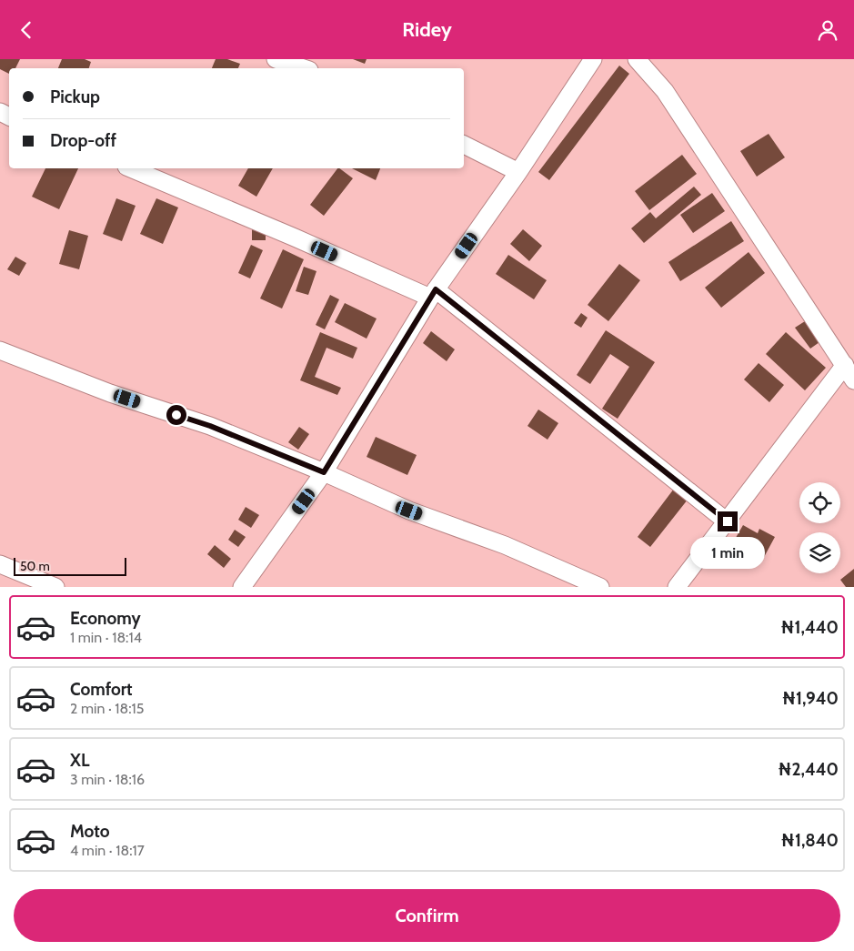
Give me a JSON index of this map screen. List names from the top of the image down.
{
  "scale_bar": "50 m",
  "page": {
    "header": "Ridey",
    "banner": ["Pickup", "Drop-off"],
    "bubble": "1 min",
    "scale": "50 m",
    "list": [
      {
        "name": "Economy",
        "note": "1 min · 18:14",
        "value": "₦1,440"
      },
      {
        "name": "Comfort",
        "note": "2 min · 18:15",
        "value": "₦1,940"
      },
      {
        "name": "XL",
        "note": "3 min · 18:16",
        "value": "₦2,440"
      },
      {
        "name": "Moto",
        "note": "4 min · 18:17",
        "value": "₦1,840"
      }
    ],
    "buttons": "Confirm"
  }
}
